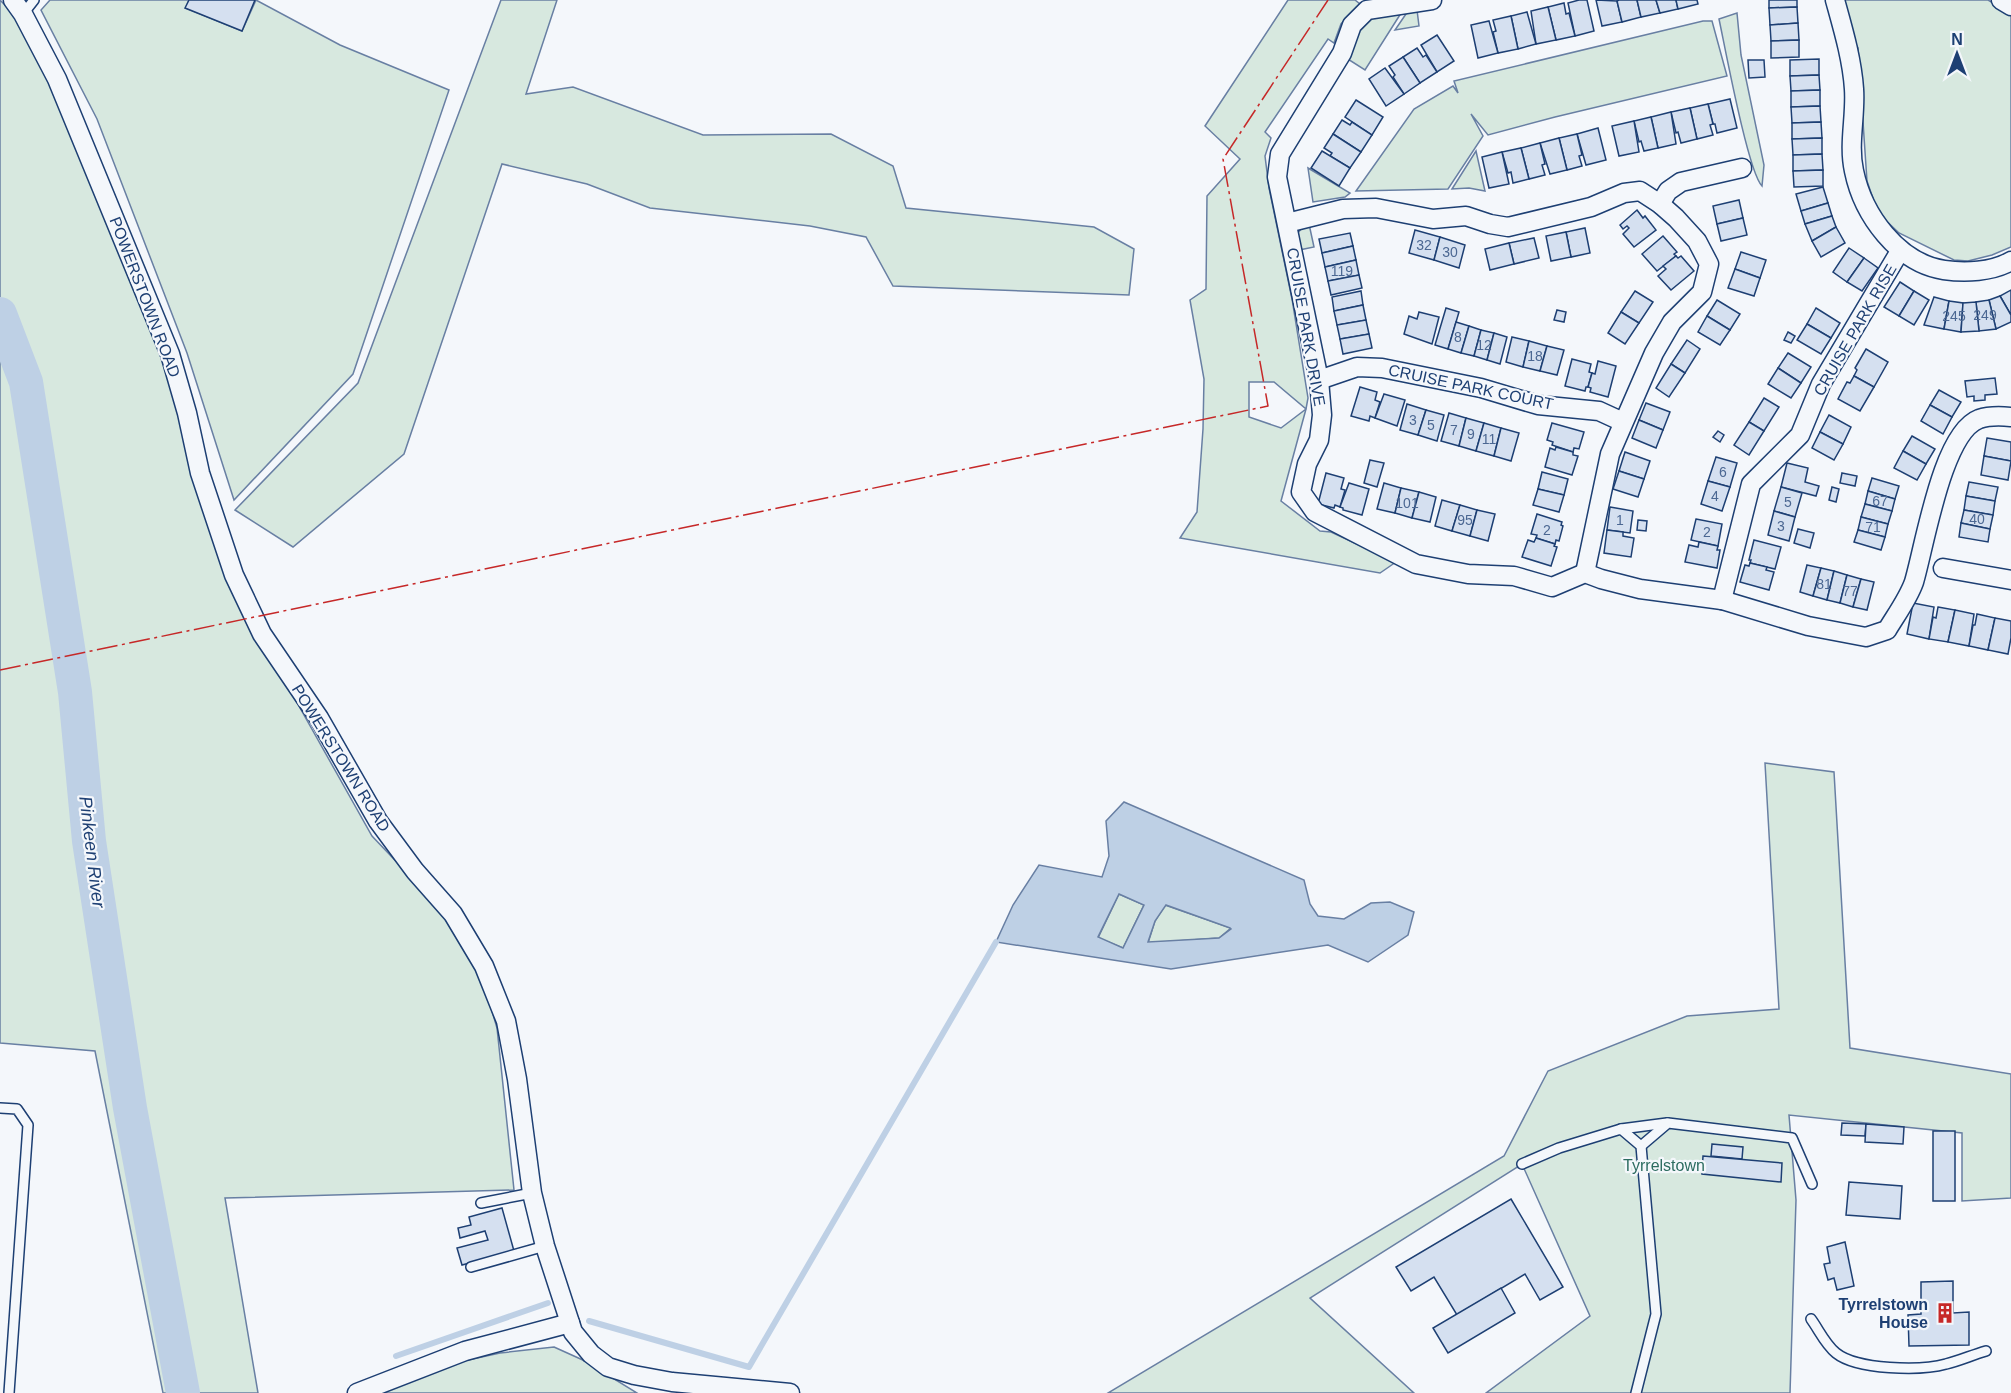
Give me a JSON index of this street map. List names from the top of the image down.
{
  "streets": {
    "street": [
      "POWERSTOWN ROAD",
      "CRUISE PARK DRIVE",
      "CRUISE PARK RISE",
      "CRUISE PARK COURT"
    ]
  },
  "crossings": [
    ["CRUISE PARK DRIVE", "CRUISE PARK COURT"]
  ],
  "water": ["Pinkeen River"],
  "parks": ["Tyrrelstown"],
  "places": {
    "building": ["Tyrrelstown House"]
  },
  "house_numbers": [
    "32",
    "30",
    "119",
    "249",
    "245",
    "8",
    "12",
    "18",
    "3",
    "5",
    "7",
    "9",
    "11",
    "6",
    "4",
    "67",
    "5",
    "101",
    "40",
    "95",
    "1",
    "3",
    "71",
    "2",
    "2",
    "81",
    "77"
  ],
  "north": "top"
}
